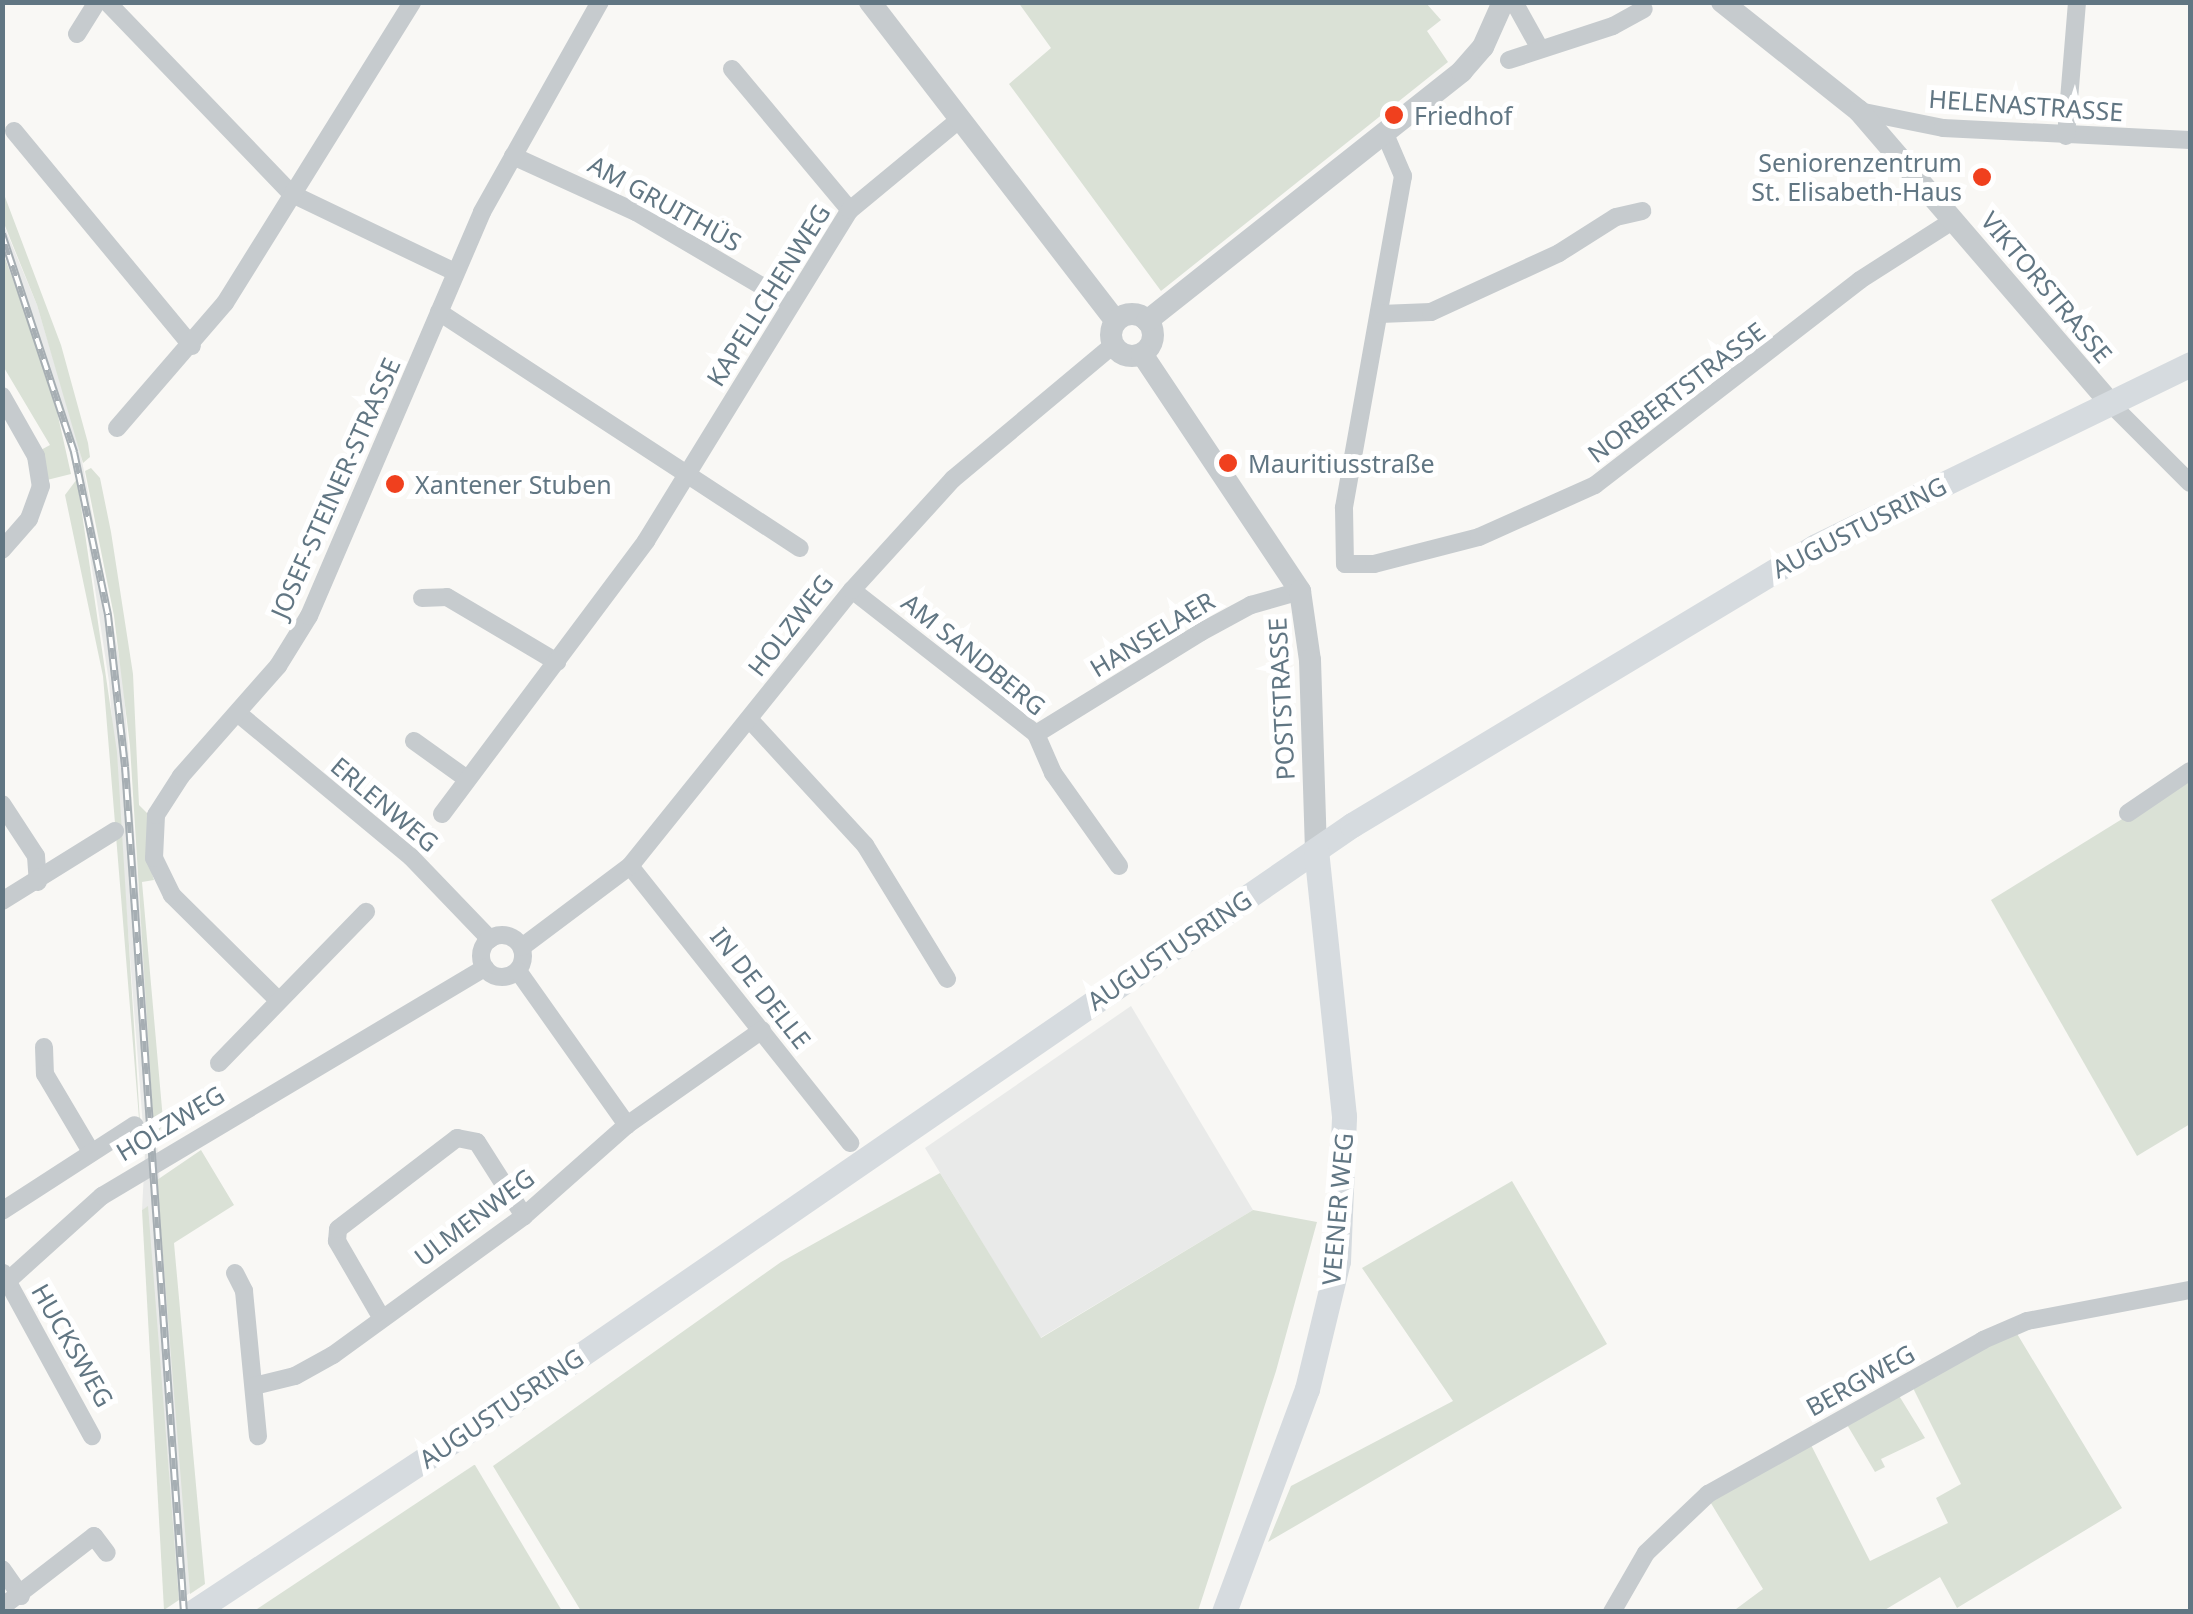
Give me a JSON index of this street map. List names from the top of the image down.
{
  "streets": {
    "main road": ["AUGUSTUSRING", "VEENER WEG"],
    "street": [
      "HELENASTRASSE",
      "AM GRUITHÜS",
      "VIKTORSTRASSE",
      "KAPELLCHENWEG",
      "NORBERTSTRASSE",
      "JOSEF-STEINER-STRASSE",
      "HOLZWEG",
      "HANSELAER",
      "AM SANDBERG",
      "POSTSTRASSE",
      "ERLENWEG",
      "IN DE DELLE",
      "ULMENWEG",
      "HUCKSWEG",
      "BERGWEG"
    ]
  },
  "crossings": [
    ["HELENASTRASSE", "VIKTORSTRASSE"],
    ["AM GRUITHÜS", "KAPELLCHENWEG"],
    ["AM GRUITHÜS", "JOSEF-STEINER-STRASSE"],
    ["VIKTORSTRASSE", "NORBERTSTRASSE"],
    ["VIKTORSTRASSE", "AUGUSTUSRING"],
    ["JOSEF-STEINER-STRASSE", "ERLENWEG"],
    ["AUGUSTUSRING", "POSTSTRASSE"],
    ["AUGUSTUSRING", "VEENER WEG"],
    ["HOLZWEG", "AM SANDBERG"],
    ["HOLZWEG", "POSTSTRASSE"],
    ["HOLZWEG", "ERLENWEG"],
    ["HOLZWEG", "IN DE DELLE"],
    ["HOLZWEG", "HUCKSWEG"],
    ["HANSELAER", "AM SANDBERG"],
    ["HANSELAER", "POSTSTRASSE"],
    ["POSTSTRASSE", "VEENER WEG"],
    ["IN DE DELLE", "ULMENWEG"]
  ],
  "places": [
    "Friedhof",
    "Seniorenzentrum St. Elisabeth-Haus",
    "Mauritiusstraße",
    "Xantener Stuben"
  ]
}
